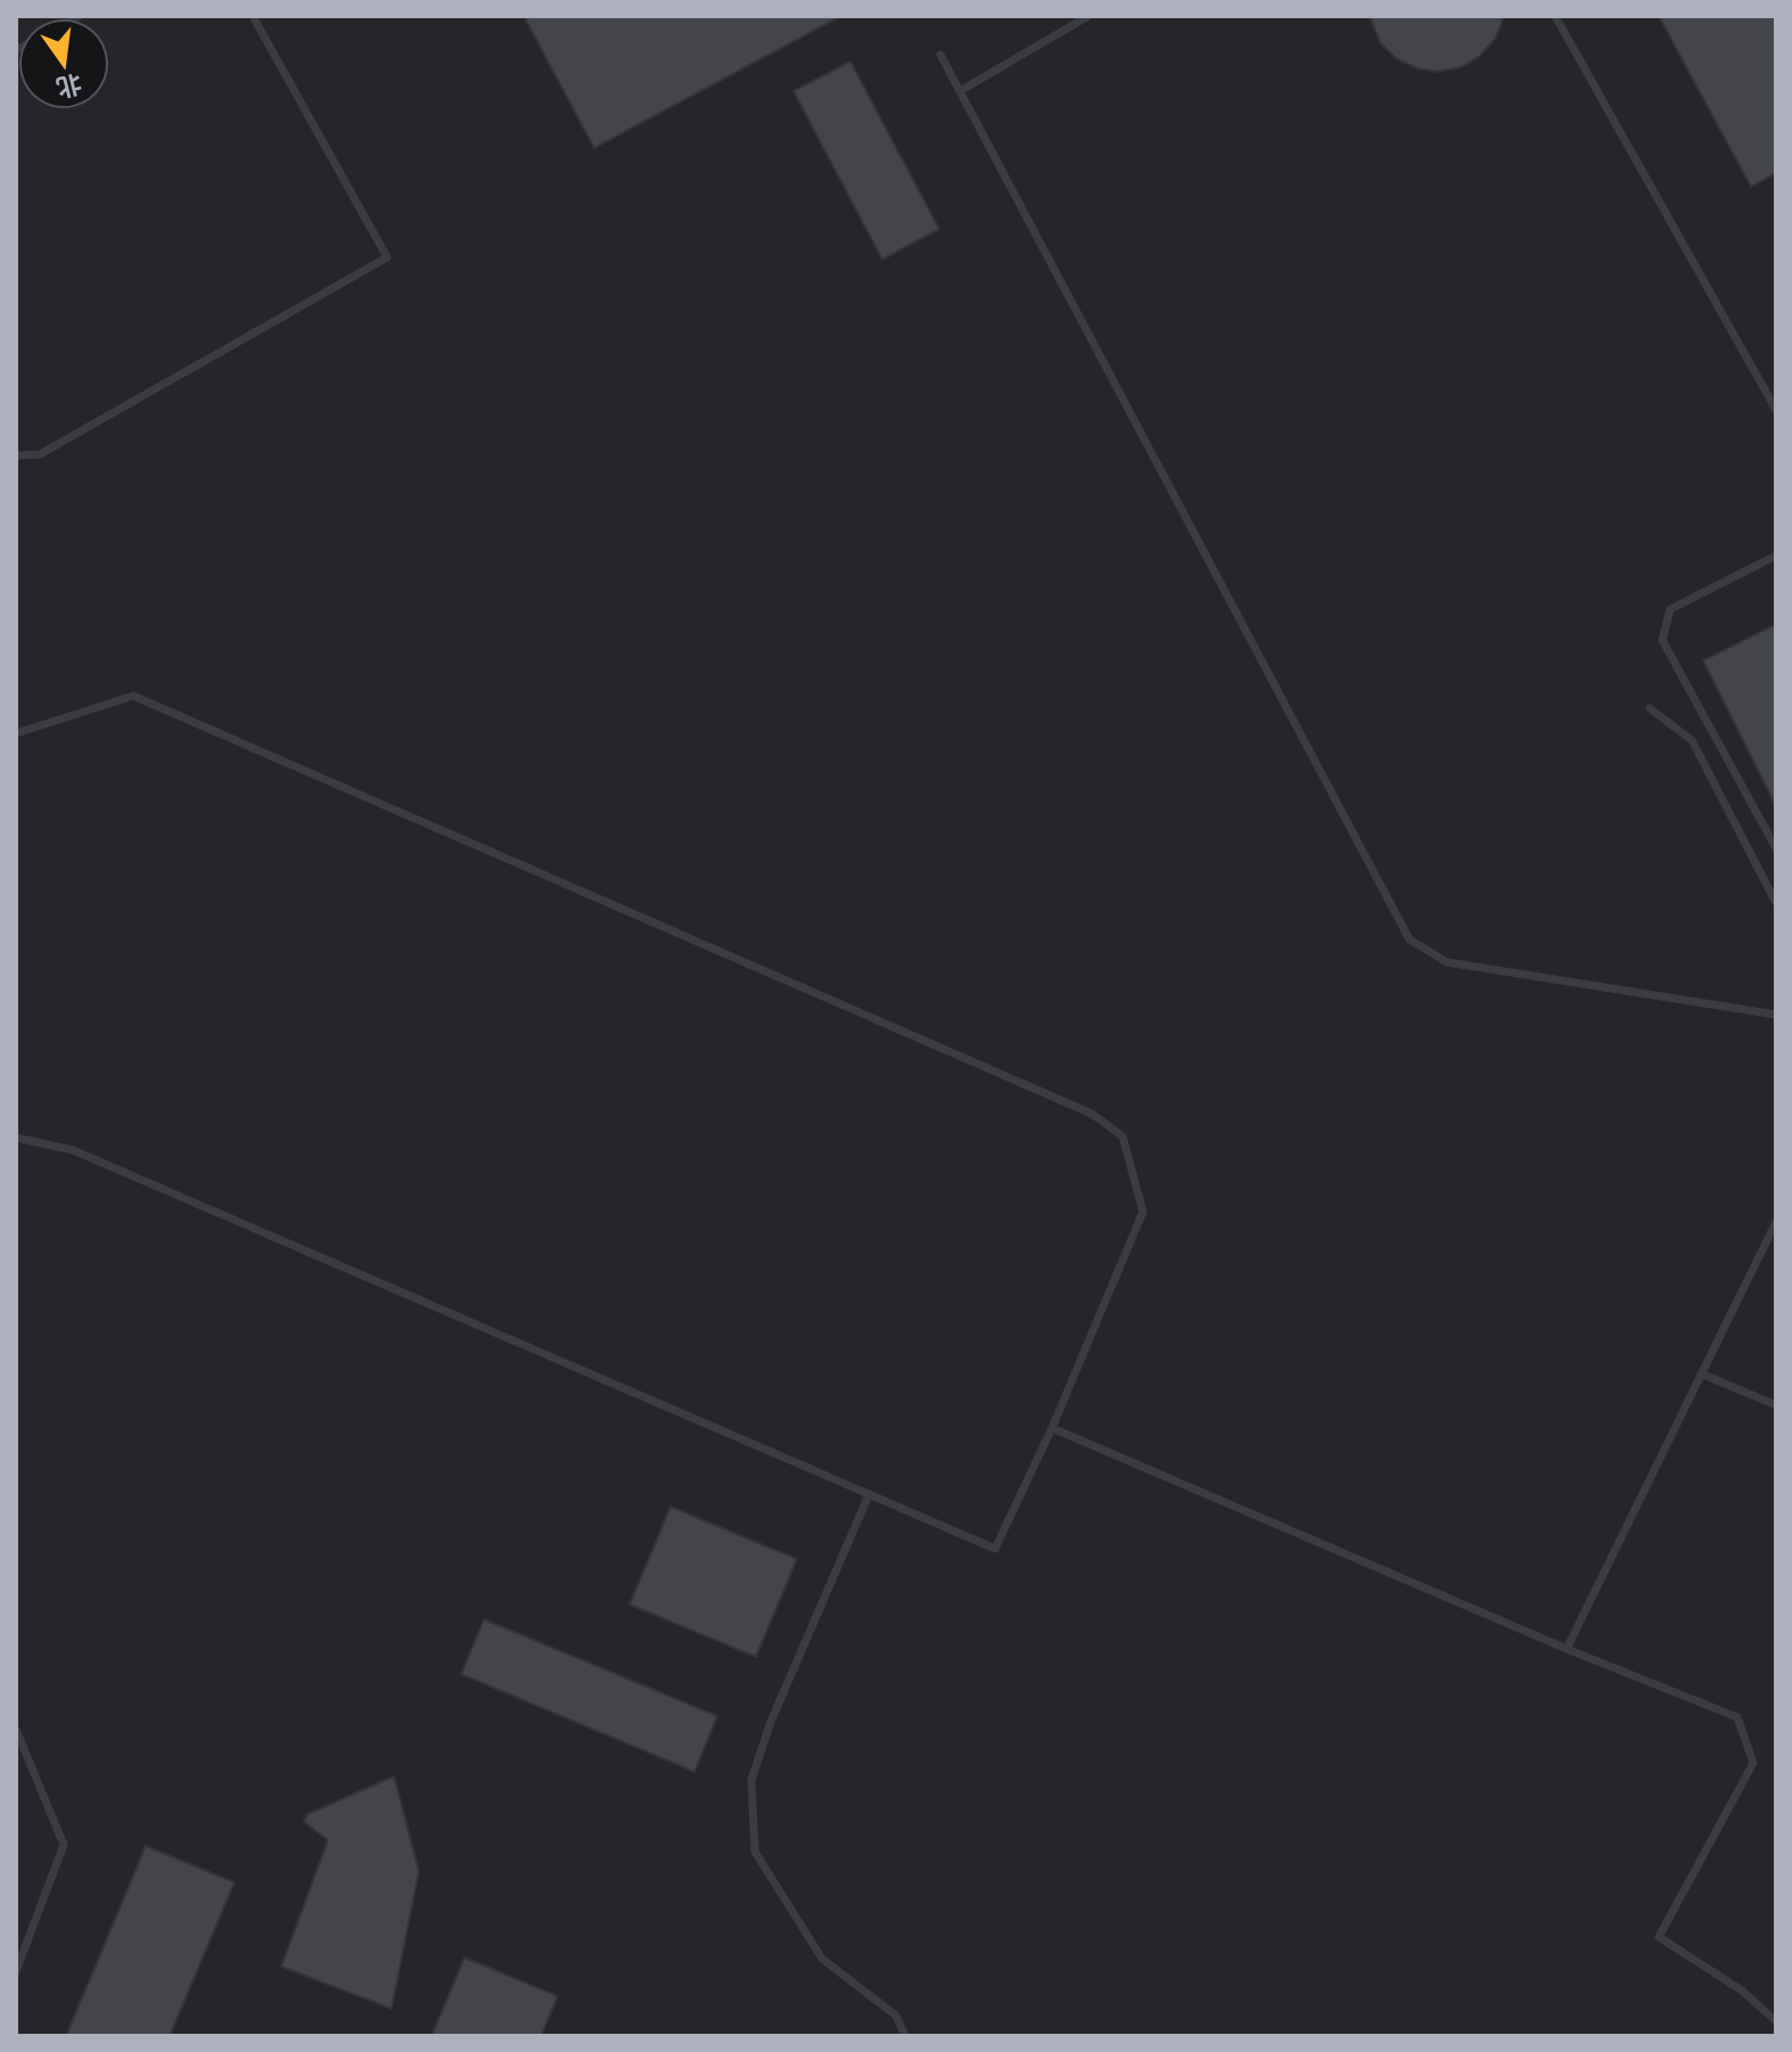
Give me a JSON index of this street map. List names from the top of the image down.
{
  "north": "bottom"
}
